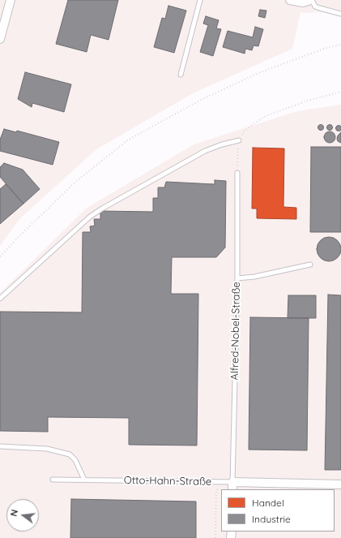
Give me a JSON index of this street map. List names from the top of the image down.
{
  "streets": {
    "street": ["Otto-Hahn-Straße"],
    "lane": ["Alfred-Nobel-Straße"]
  },
  "crossings": [
    ["Alfred-Nobel-Straße", "Otto-Hahn-Straße"]
  ],
  "legend": ["Handel", "Industrie"],
  "north": "left"
}
